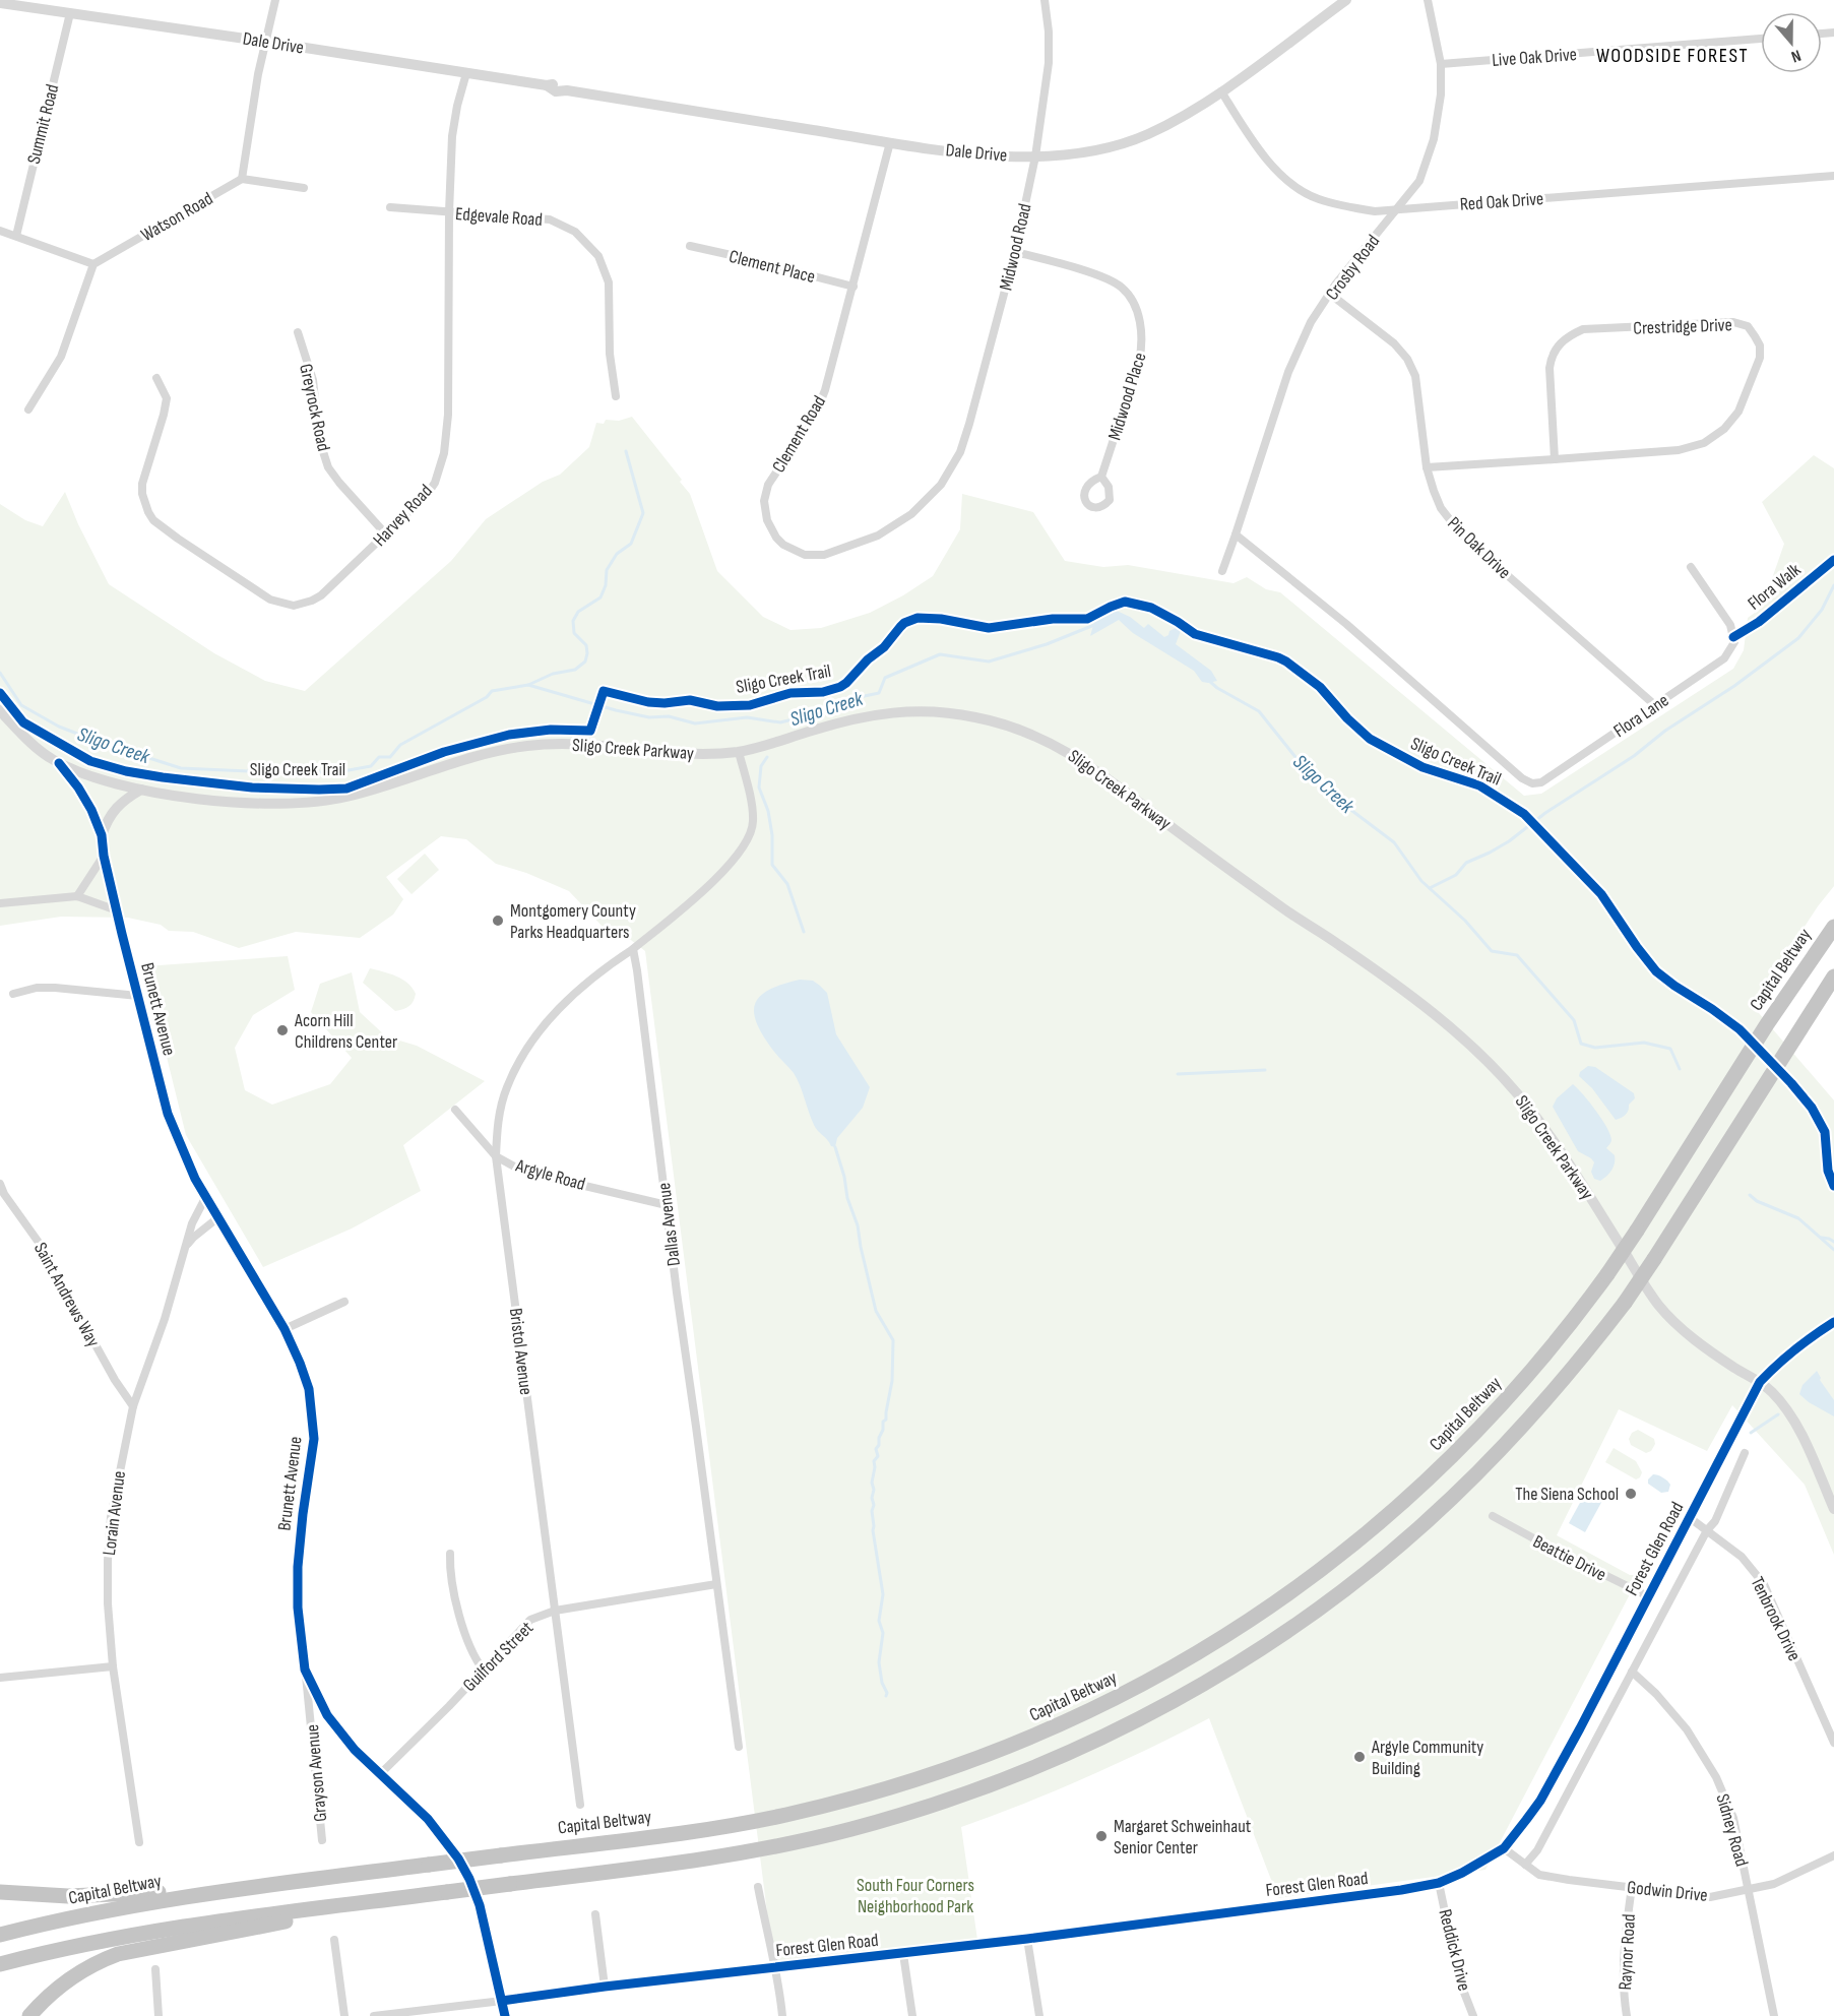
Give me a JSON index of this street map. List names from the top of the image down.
{
  "streets": {
    "highway": ["Capital Beltway"],
    "street": [
      "Dale Drive",
      "Live Oak Drive",
      "Summit Road",
      "Red Oak Drive",
      "Watson Road",
      "Edgevale Road",
      "Midwood Road",
      "Clement Place",
      "Crosby Road",
      "Crestridge Drive",
      "Midwood Place",
      "Greyrock Road",
      "Clement Road",
      "Harvey Road",
      "Pin Oak Drive",
      "Flora Lane",
      "Sligo Creek Parkway",
      "Brunett Avenue",
      "Argyle Road",
      "Dallas Avenue",
      "Saint Andrews Way",
      "Bristol Avenue",
      "Lorain Avenue",
      "Forest Glen Road",
      "Beattie Drive",
      "Tenbrook Drive",
      "Guilford Street",
      "Grayson Avenue",
      "Sidney Road",
      "Godwin Drive",
      "Reddick Drive",
      "Raynor Road"
    ],
    "cycle path": ["Flora Walk", "Sligo Creek Trail"]
  },
  "crossings": [
    ["Dale Drive", "Summit Road"],
    ["Dale Drive", "Red Oak Drive"],
    ["Dale Drive", "Midwood Road"],
    ["Dale Drive", "Clement Road"],
    ["Dale Drive", "Harvey Road"],
    ["Live Oak Drive", "Crosby Road"],
    ["Red Oak Drive", "Crosby Road"],
    ["Edgevale Road", "Harvey Road"],
    ["Midwood Road", "Midwood Place"],
    ["Midwood Road", "Clement Road"],
    ["Clement Place", "Clement Road"],
    ["Crosby Road", "Pin Oak Drive"],
    ["Crosby Road", "Flora Lane"],
    ["Crestridge Drive", "Pin Oak Drive"],
    ["Greyrock Road", "Harvey Road"],
    ["Pin Oak Drive", "Flora Lane"],
    ["Sligo Creek Parkway", "Brunett Avenue"],
    ["Sligo Creek Parkway", "Forest Glen Road"],
    ["Brunett Avenue", "Lorain Avenue"],
    ["Brunett Avenue", "Forest Glen Road"],
    ["Brunett Avenue", "Guilford Street"],
    ["Brunett Avenue", "Grayson Avenue"],
    ["Argyle Road", "Dallas Avenue"],
    ["Argyle Road", "Bristol Avenue"],
    ["Dallas Avenue", "Bristol Avenue"],
    ["Dallas Avenue", "Guilford Street"],
    ["Saint Andrews Way", "Lorain Avenue"],
    ["Bristol Avenue", "Guilford Street"],
    ["Forest Glen Road", "Beattie Drive"],
    ["Forest Glen Road", "Tenbrook Drive"],
    ["Forest Glen Road", "Sidney Road"],
    ["Forest Glen Road", "Godwin Drive"],
    ["Forest Glen Road", "Reddick Drive"],
    ["Sidney Road", "Godwin Drive"],
    ["Godwin Drive", "Raynor Road"]
  ],
  "districts": ["WOODSIDE FOREST"],
  "water": ["Sligo Creek"],
  "parks": ["South Four Corners Neighborhood Park"],
  "places": [
    "Montgomery County Parks Headquarters",
    "Acorn Hill Childrens Center",
    "The Siena School",
    "Argyle Community Building",
    "Margaret Schweinhaut Senior Center"
  ],
  "north": "bottom"
}
